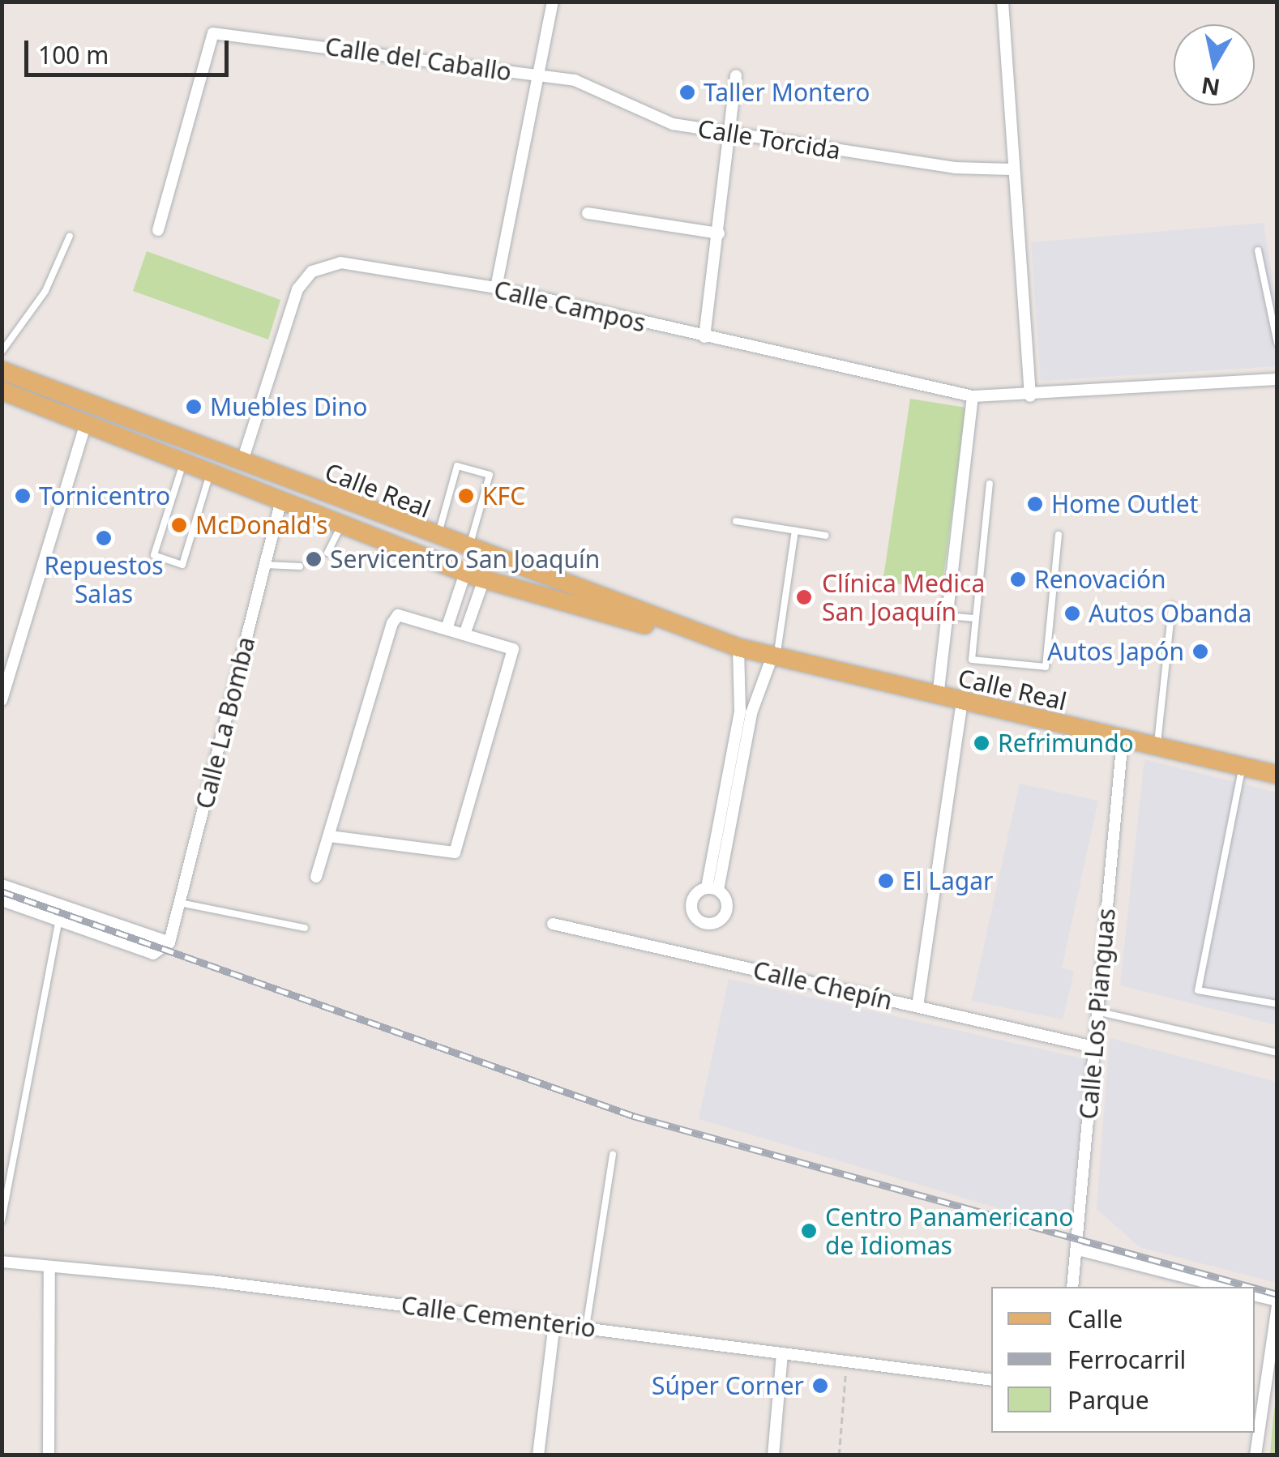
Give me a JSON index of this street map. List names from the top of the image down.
{
  "streets": {
    "main road": ["Calle Real"],
    "street": [
      "Calle del Caballo",
      "Calle Torcida",
      "Calle Campos",
      "Calle La Bomba",
      "Calle Chepín",
      "Calle Los Pianguas",
      "Calle Cementerio"
    ]
  },
  "crossings": [
    ["Calle del Caballo", "Calle Torcida"],
    ["Calle Campos", "Calle Real"],
    ["Calle Real", "Calle La Bomba"],
    ["Calle Real", "Calle Los Pianguas"],
    ["Calle Chepín", "Calle Los Pianguas"]
  ],
  "places": [
    "Taller Montero",
    "Muebles Dino",
    "Tornicentro",
    "KFC",
    "Home Outlet",
    "McDonald's",
    "Repuestos Salas",
    "Servicentro San Joaquín",
    "Renovación",
    "Clínica Medica San Joaquín",
    "Autos Obanda",
    "Autos Japón",
    "Refrimundo",
    "El Lagar",
    "Centro Panamericano de Idiomas",
    "Súper Corner"
  ],
  "legend": ["Calle", "Ferrocarril", "Parque"],
  "scale_bar": "100 m",
  "north": "bottom"
}
